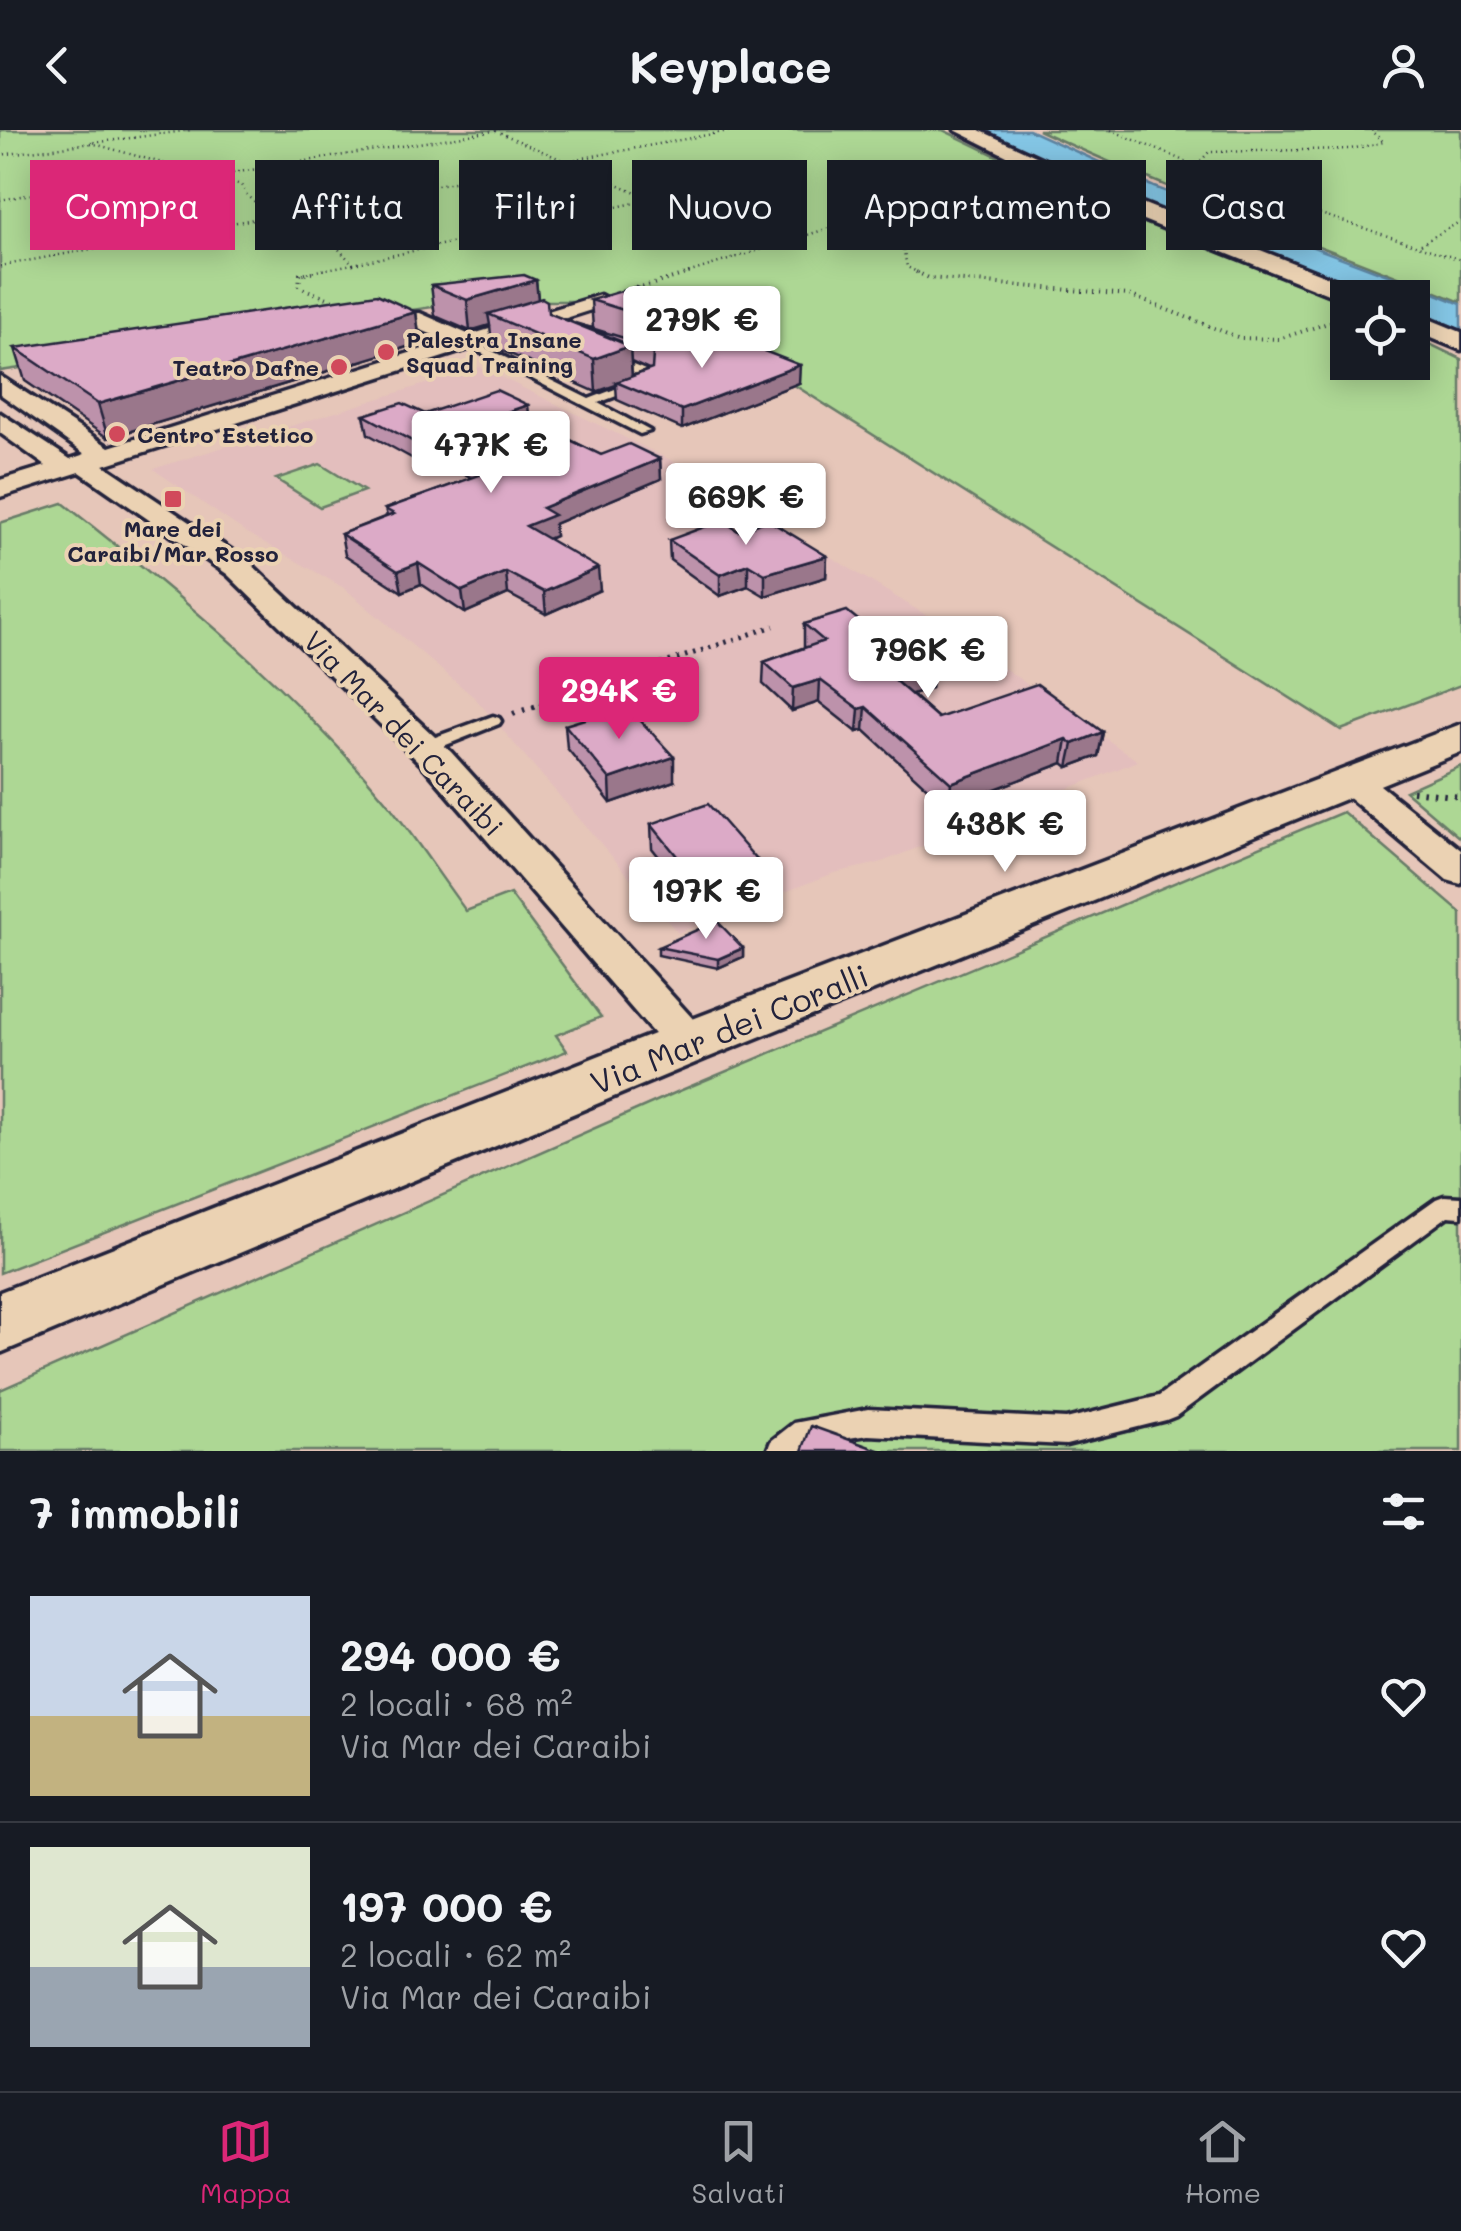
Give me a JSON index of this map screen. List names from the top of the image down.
{
  "streets": {
    "street": ["Via Mar dei Caraibi", "Via Mar dei Coralli"]
  },
  "crossings": [
    ["Via Mar dei Caraibi", "Via Mar dei Coralli"]
  ],
  "places": {
    "other": ["Palestra Insane Squad Training", "Teatro Dafne", "Centro Estetico"],
    "transit": ["Mare dei Caraibi/Mar Rosso"]
  },
  "page": {
    "header": "Keyplace",
    "chip": [
      "Compra",
      "Affitta",
      "Filtri",
      "Nuovo",
      "Appartamento",
      "Casa"
    ],
    "price": [
      "279K €",
      "477K €",
      "669K €",
      "796K €",
      "294K €",
      "438K €",
      "197K €"
    ],
    "heading": "7 immobili",
    "list": [
      {
        "name": "294 000 €",
        "note": "2 locali · 68 m² · Via Mar dei Caraibi"
      },
      {
        "name": "197 000 €",
        "note": "2 locali · 62 m² · Via Mar dei Caraibi"
      }
    ],
    "tabs": ["Mappa", "Salvati", "Home"]
  }
}
